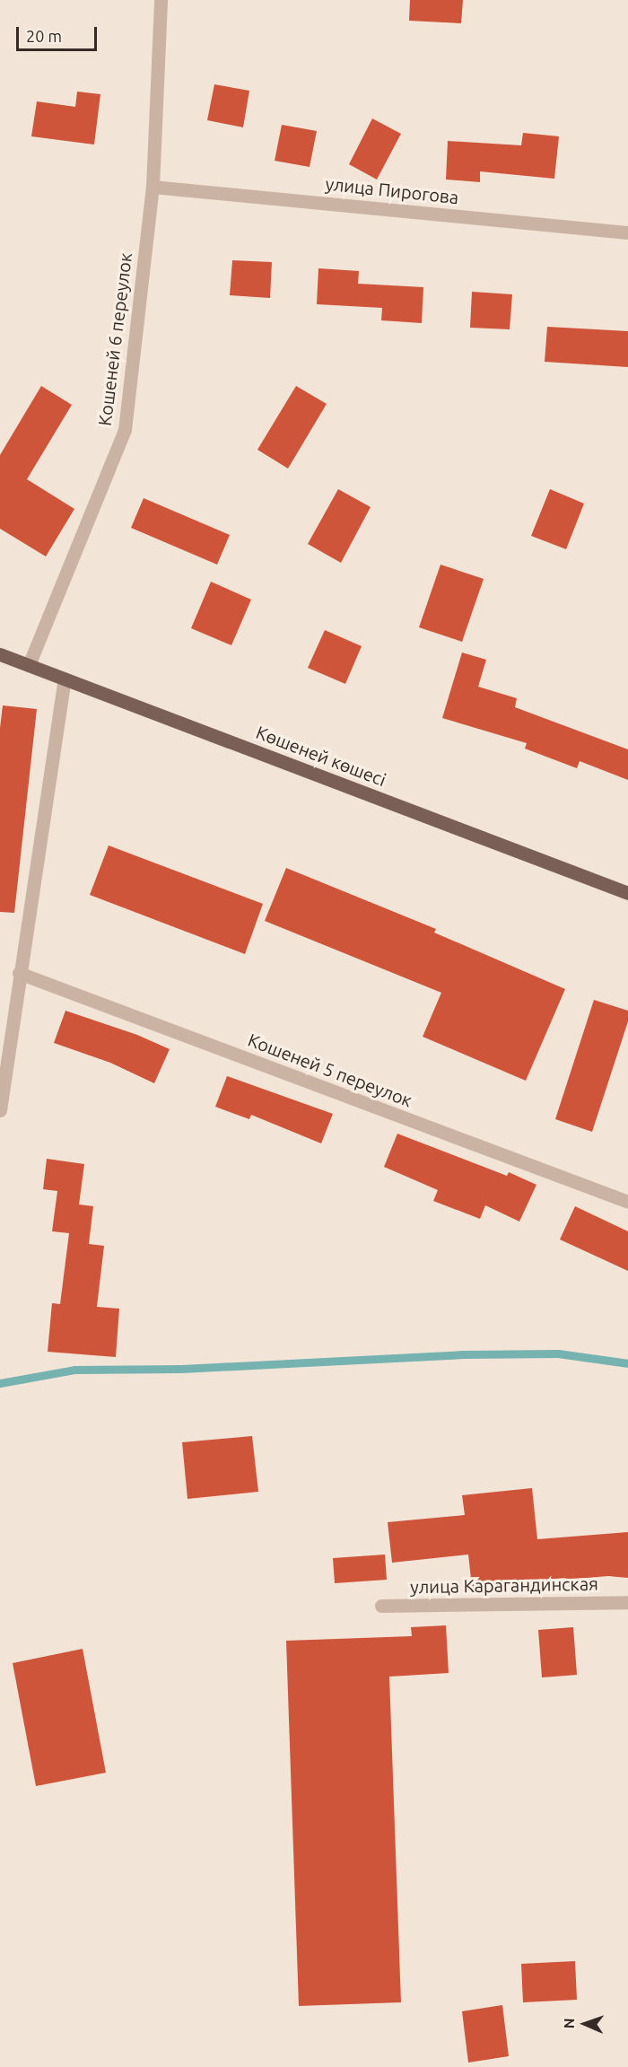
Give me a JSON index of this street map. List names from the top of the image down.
{
  "streets": {
    "main road": ["Көшеней көшесі"],
    "street": [
      "улица Пирогова",
      "Кошеней 6 переулок",
      "Кошеней 5 переулок",
      "улица Карагандинская"
    ]
  },
  "crossings": [
    ["улица Пирогова", "Кошеней 6 переулок"],
    ["Кошеней 6 переулок", "Көшеней көшесі"]
  ],
  "scale_bar": "20 m",
  "north": "left"
}
